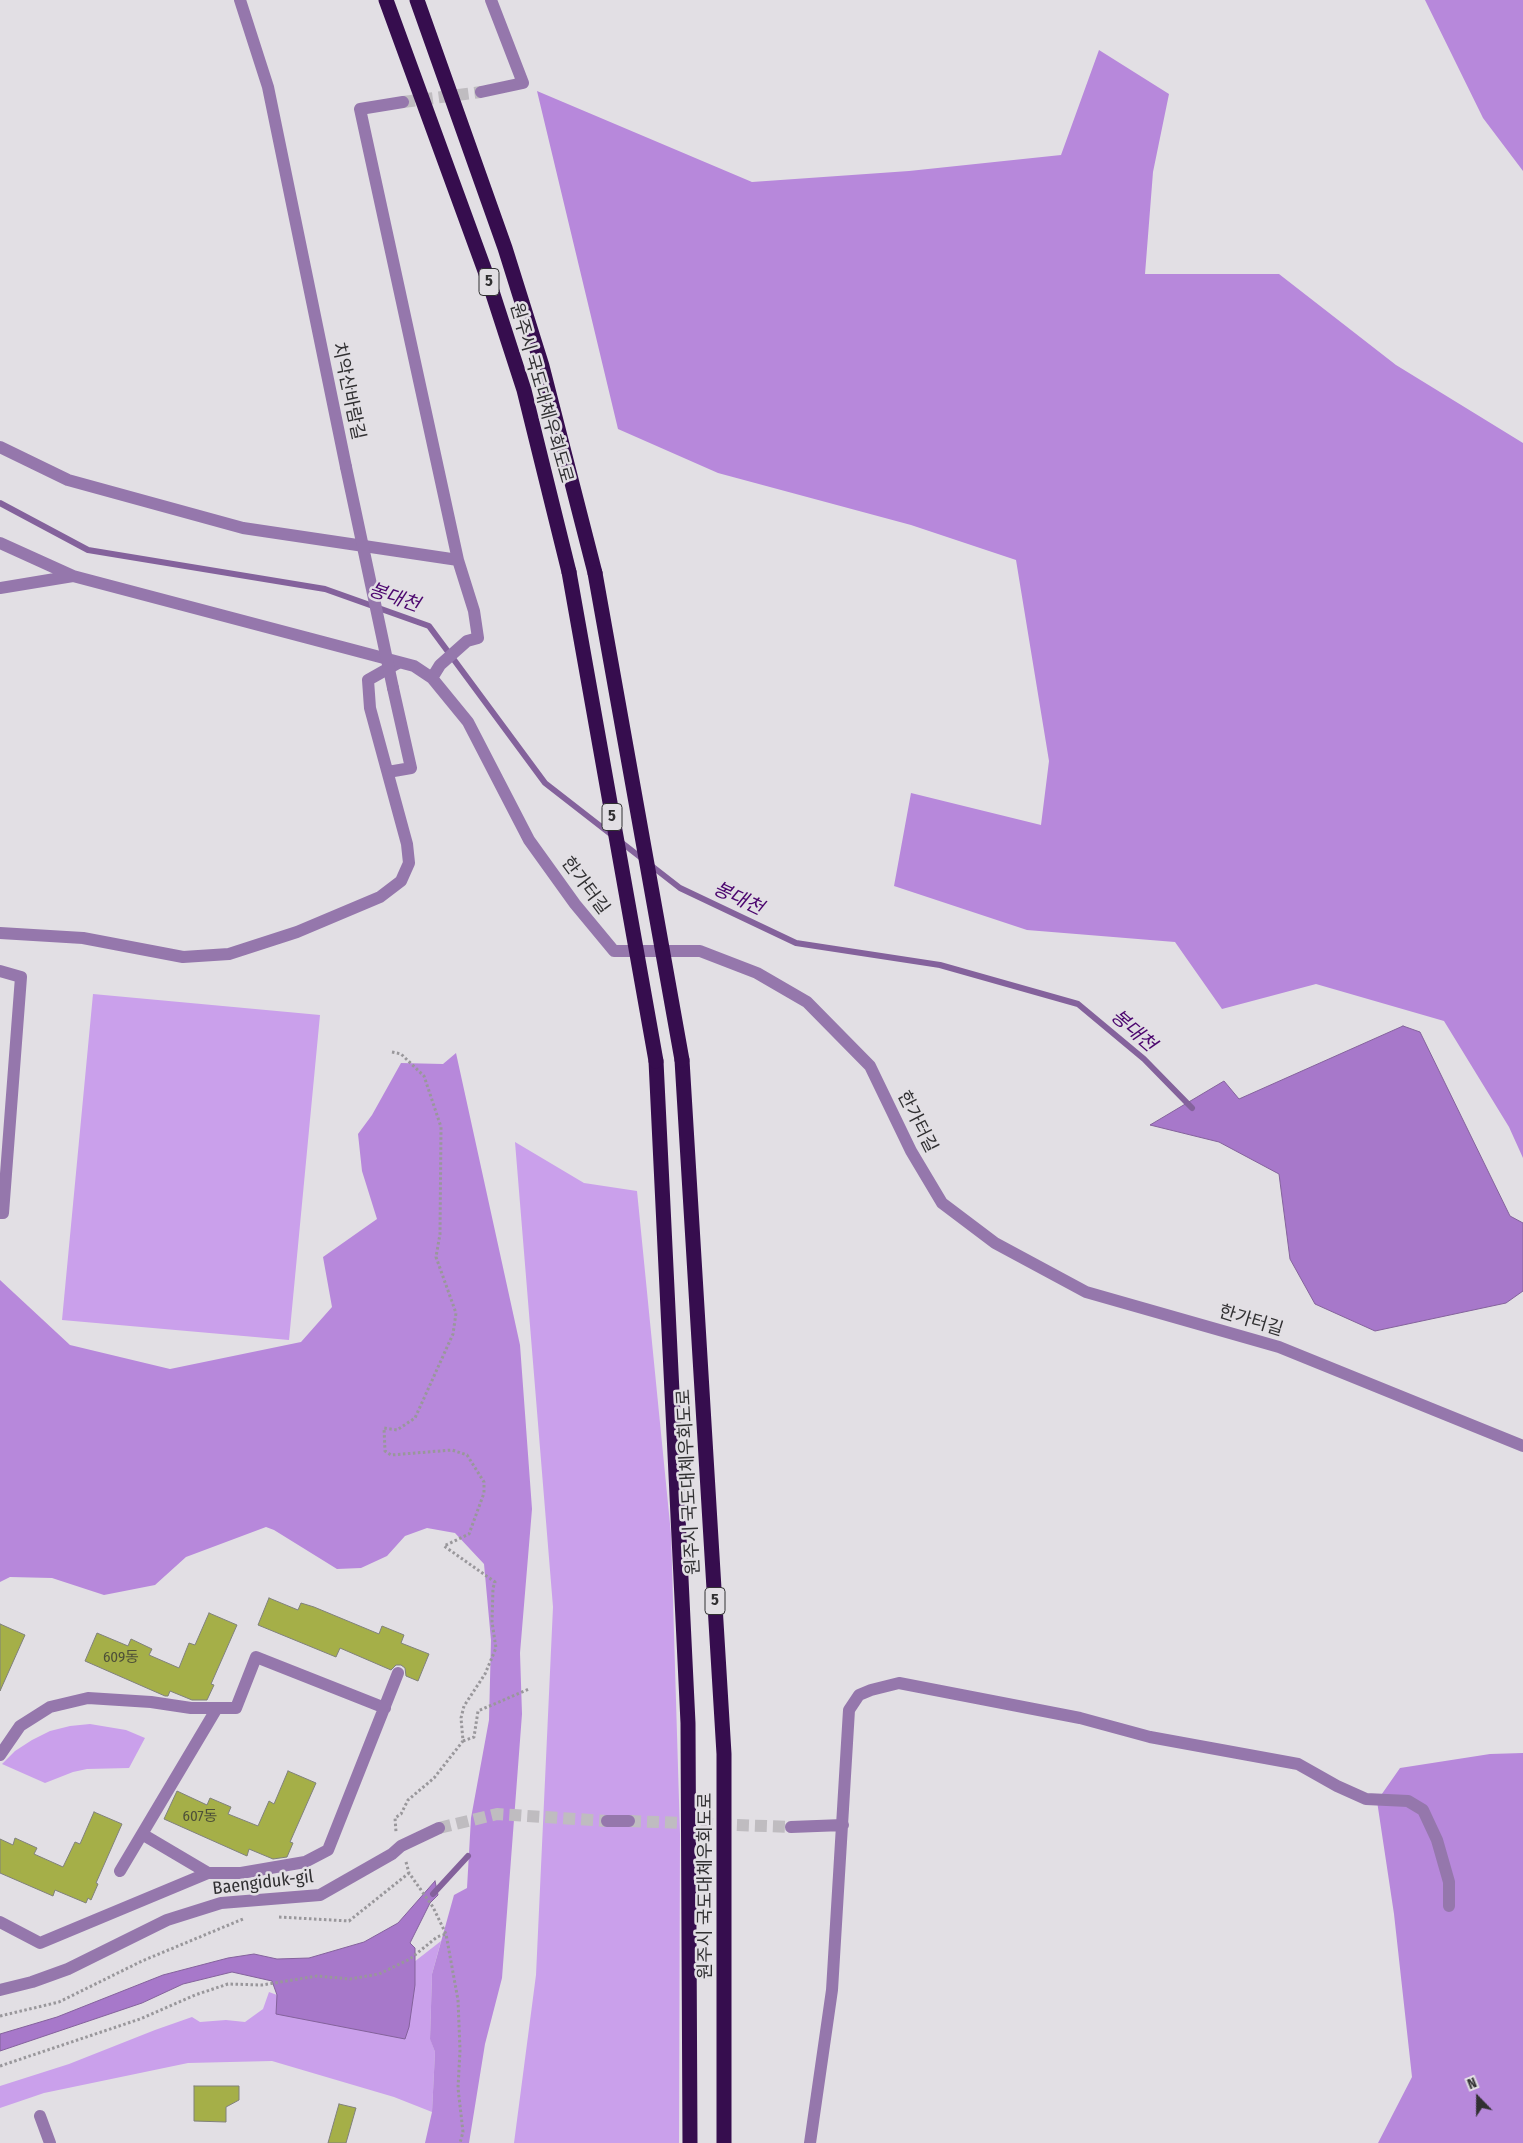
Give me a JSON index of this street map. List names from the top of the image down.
{
  "streets": {
    "highway": ["5", "원주시 국도대체우회도로"],
    "street": ["치악산바람길", "한가터길", "Baengiduk-gil"]
  },
  "water": ["봉대천"],
  "house_numbers": ["609동", "607동"],
  "north": "top"
}
